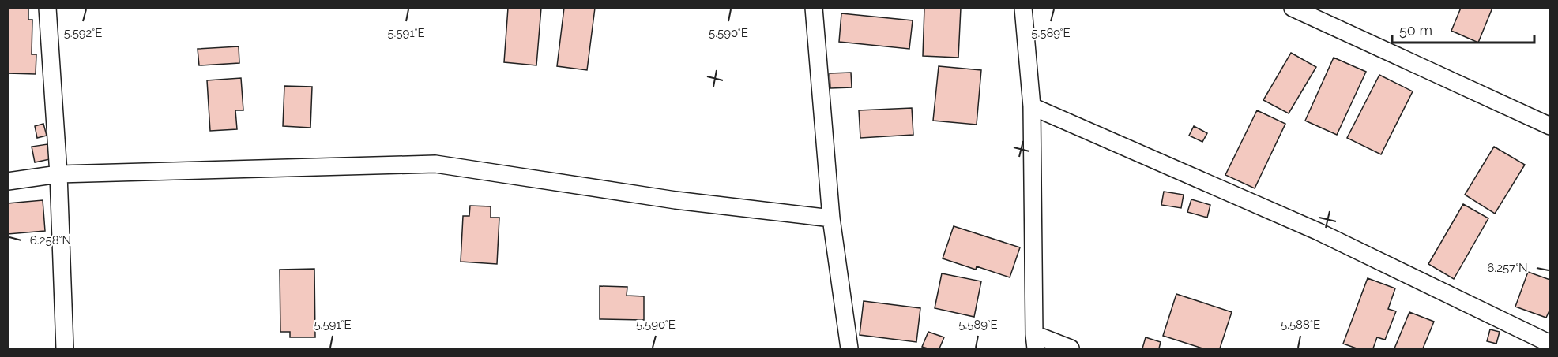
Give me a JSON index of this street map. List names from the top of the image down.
{
  "scale_bar": "50 m",
  "coordinates": [
    "5.592°E",
    "5.591°E",
    "5.590°E",
    "5.589°E",
    "6.258°N",
    "6.257°N",
    "5.588°E"
  ]
}
